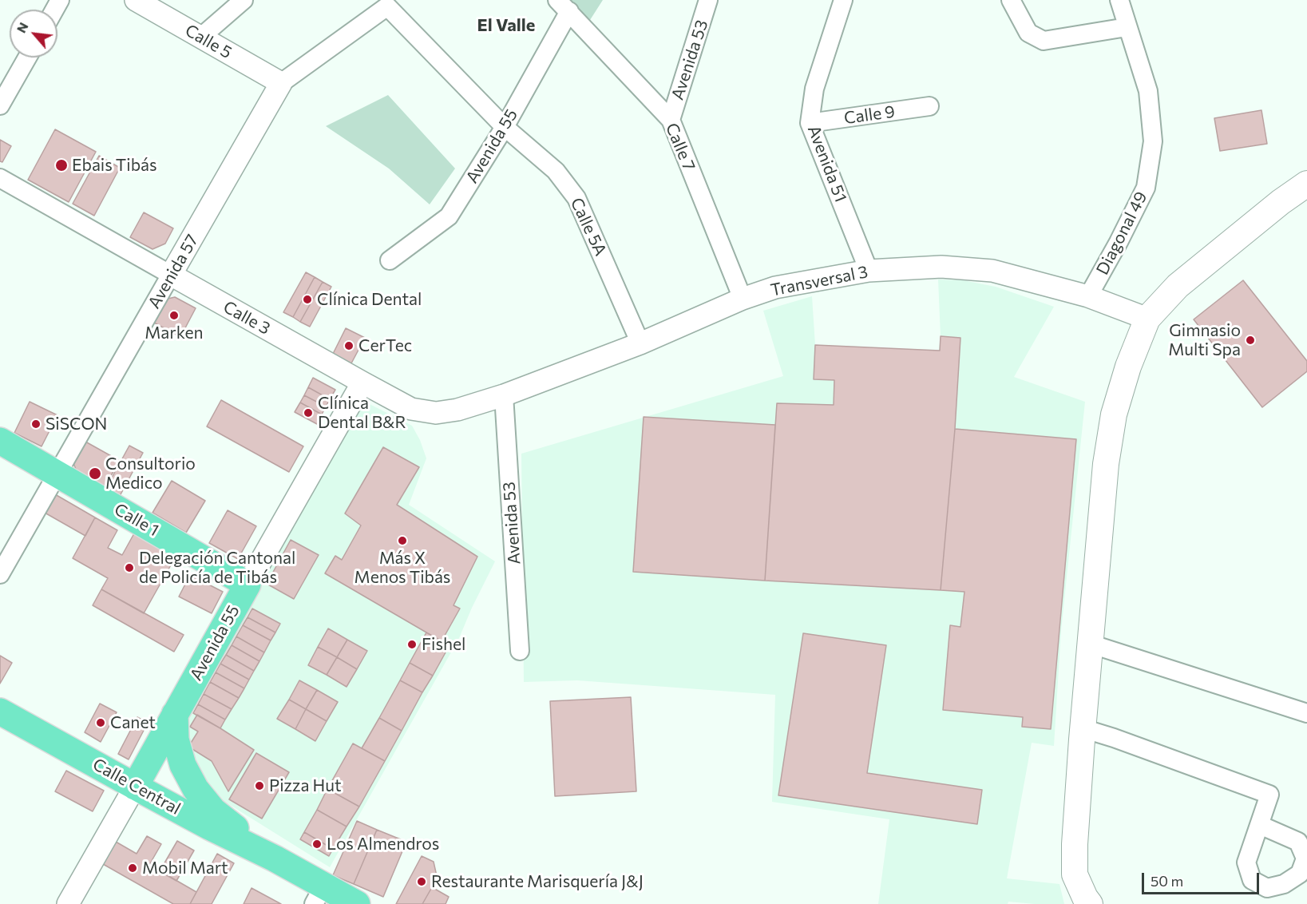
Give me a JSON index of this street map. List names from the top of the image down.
{
  "streets": {
    "main road": ["Avenida 55", "Calle 1", "Calle Central"],
    "street": [
      "Calle 5",
      "Avenida 53",
      "Calle 9",
      "Calle 7",
      "Avenida 51",
      "Calle 5A",
      "Diagonal 49",
      "Avenida 57",
      "Transversal 3",
      "Calle 3"
    ]
  },
  "crossings": [
    ["Calle 5", "Avenida 57"],
    ["Avenida 53", "Calle 7"],
    ["Avenida 53", "Transversal 3"],
    ["Avenida 53", "Calle 3"],
    ["Calle 9", "Avenida 51"],
    ["Avenida 55", "Calle 7"],
    ["Avenida 55", "Calle 5A"],
    ["Avenida 55", "Calle 3"],
    ["Avenida 55", "Calle 1"],
    ["Avenida 55", "Calle Central"],
    ["Calle 7", "Transversal 3"],
    ["Avenida 51", "Transversal 3"],
    ["Calle 5A", "Avenida 57"],
    ["Calle 5A", "Transversal 3"],
    ["Diagonal 49", "Transversal 3"],
    ["Avenida 57", "Calle 3"],
    ["Avenida 57", "Calle 1"],
    ["Transversal 3", "Calle 3"]
  ],
  "districts": ["El Valle"],
  "places": [
    "Ebais Tibás",
    "Clínica Dental",
    "Marken",
    "Gimnasio Multi Spa",
    "CerTec",
    "Clínica Dental B&R",
    "SiSCON",
    "Consultorio Medico",
    "Más X Menos Tibás",
    "Delegación Cantonal de Policía de Tibás",
    "Fishel",
    "Canet",
    "Pizza Hut",
    "Los Almendros",
    "Mobil Mart",
    "Restaurante Marisquería J&J"
  ],
  "scale_bar": "50 m",
  "north": "top left"
}
